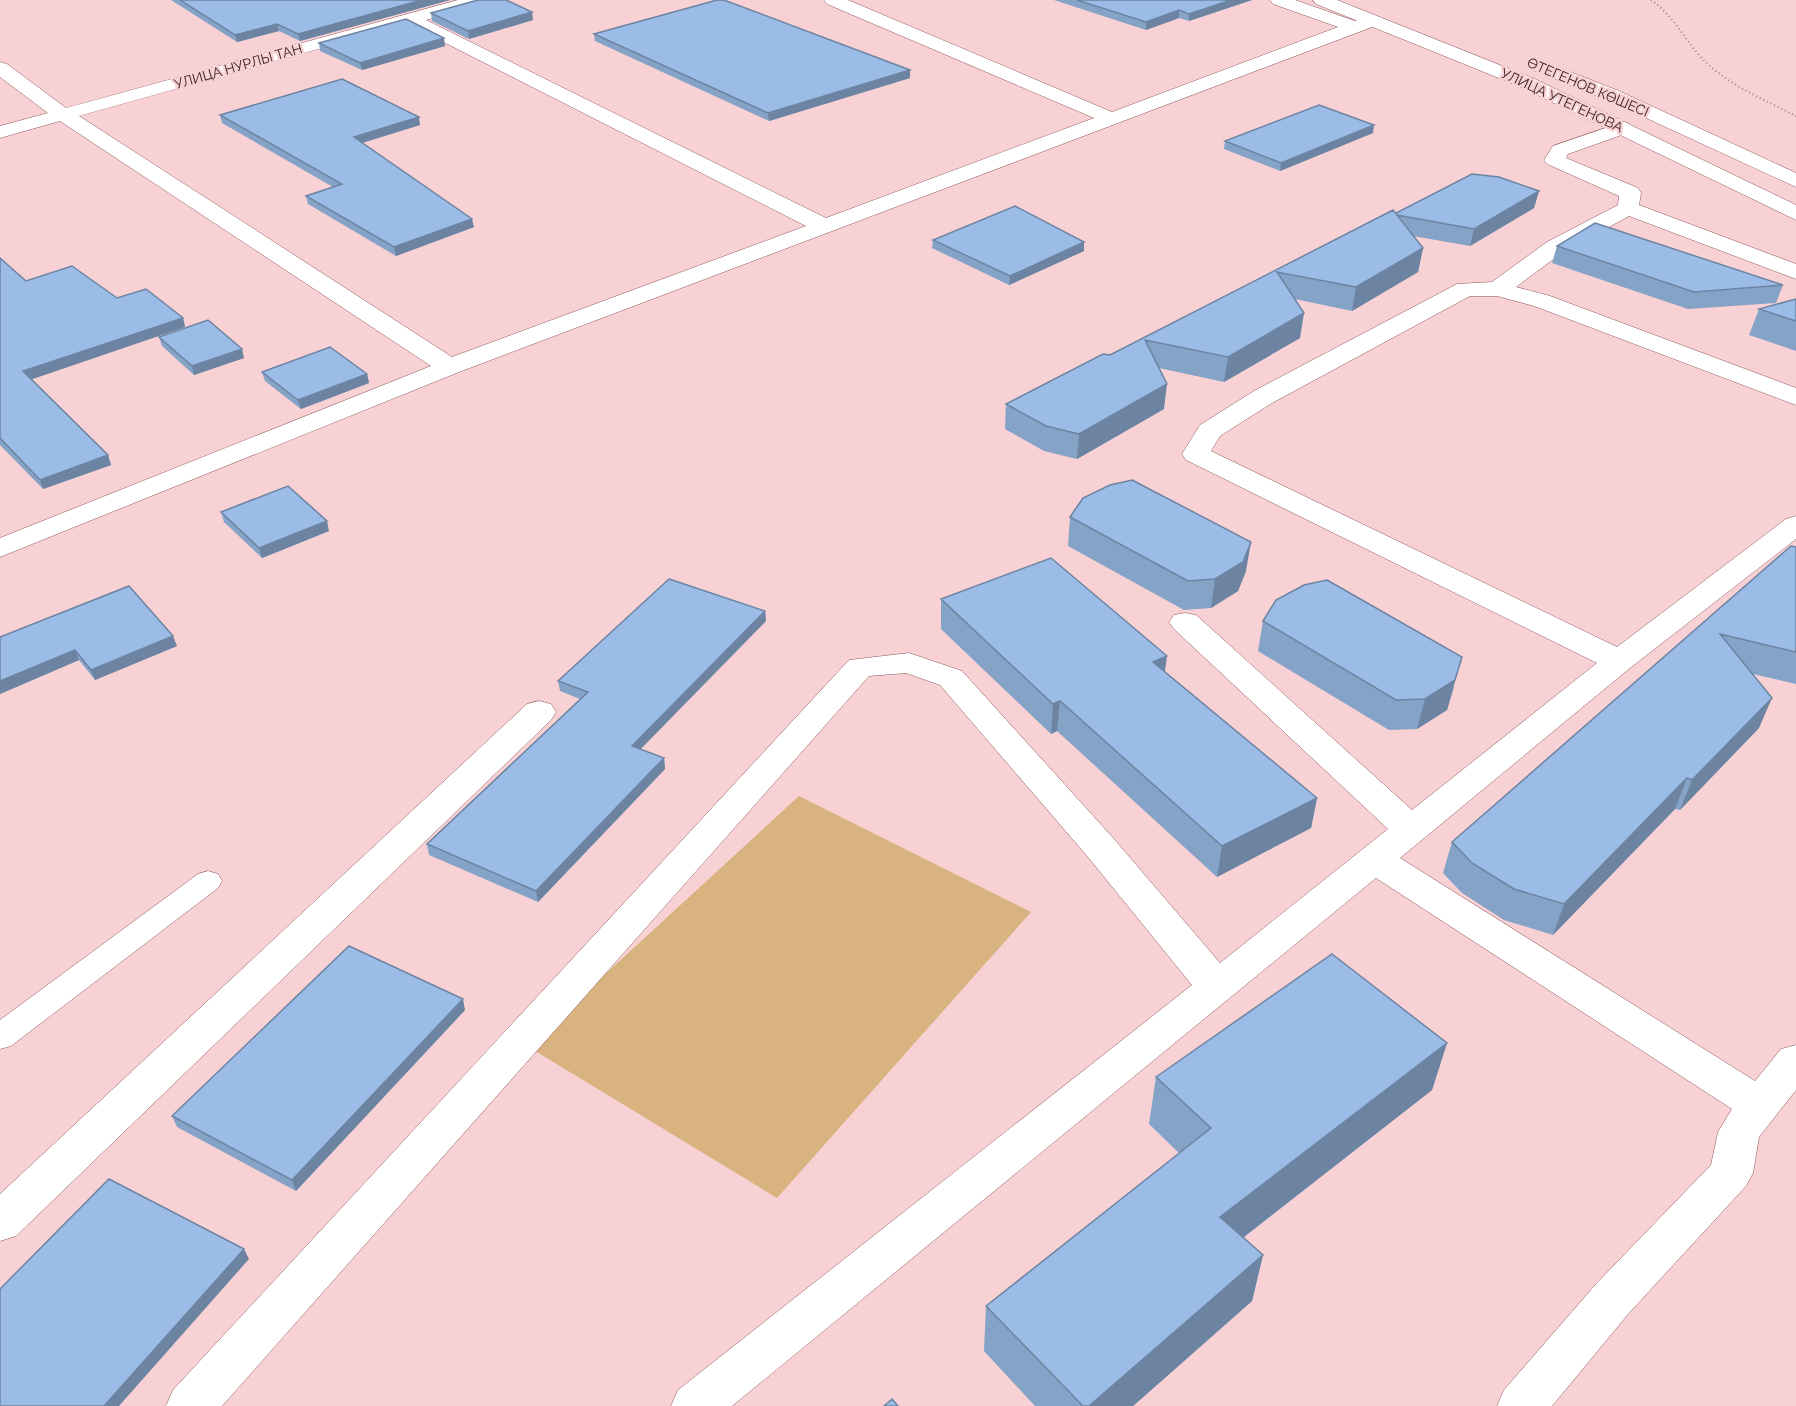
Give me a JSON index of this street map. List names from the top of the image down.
{
  "streets": {
    "street": ["УЛИЦА НУРЛЫ ТАН", "ӨТЕГЕНОВ КӨШЕСІ", "УЛИЦА УТЕГЕНОВА"]
  }
}
